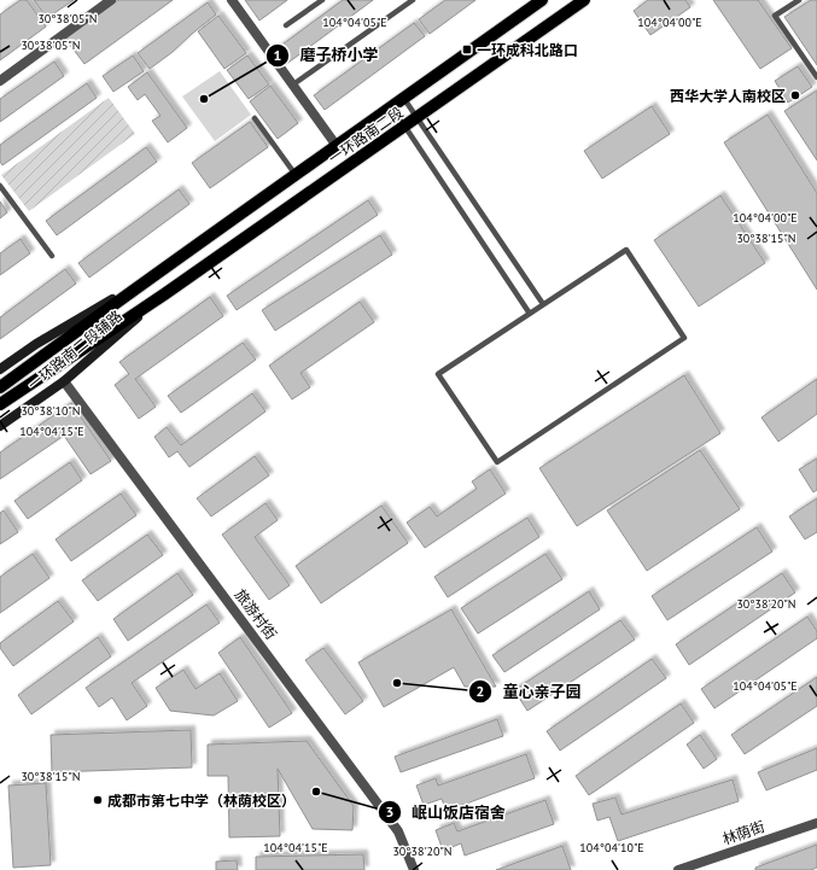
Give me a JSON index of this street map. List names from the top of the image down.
{
  "streets": {
    "main road": ["一环路南二段", "一环路南二段辅路"],
    "street": ["旅游村街", "林荫街"]
  },
  "crossings": [
    ["一环路南二段", "一环路南二段辅路"],
    ["一环路南二段辅路", "旅游村街"]
  ],
  "places": {
    "transit": ["一环成科北路口"],
    "other": [
      "西华大学人南校区",
      "磨子桥小学",
      "童心亲子园",
      "岷山饭店宿舍",
      "成都市第七中学（林荫校区）"
    ]
  },
  "coordinates": [
    "30°38'05\"N",
    "104°04'05\"E",
    "104°04'00\"E",
    "30°38'15\"N",
    "30°38'10\"N",
    "104°04'15\"E",
    "30°38'20\"N",
    "104°04'10\"E"
  ]
}
